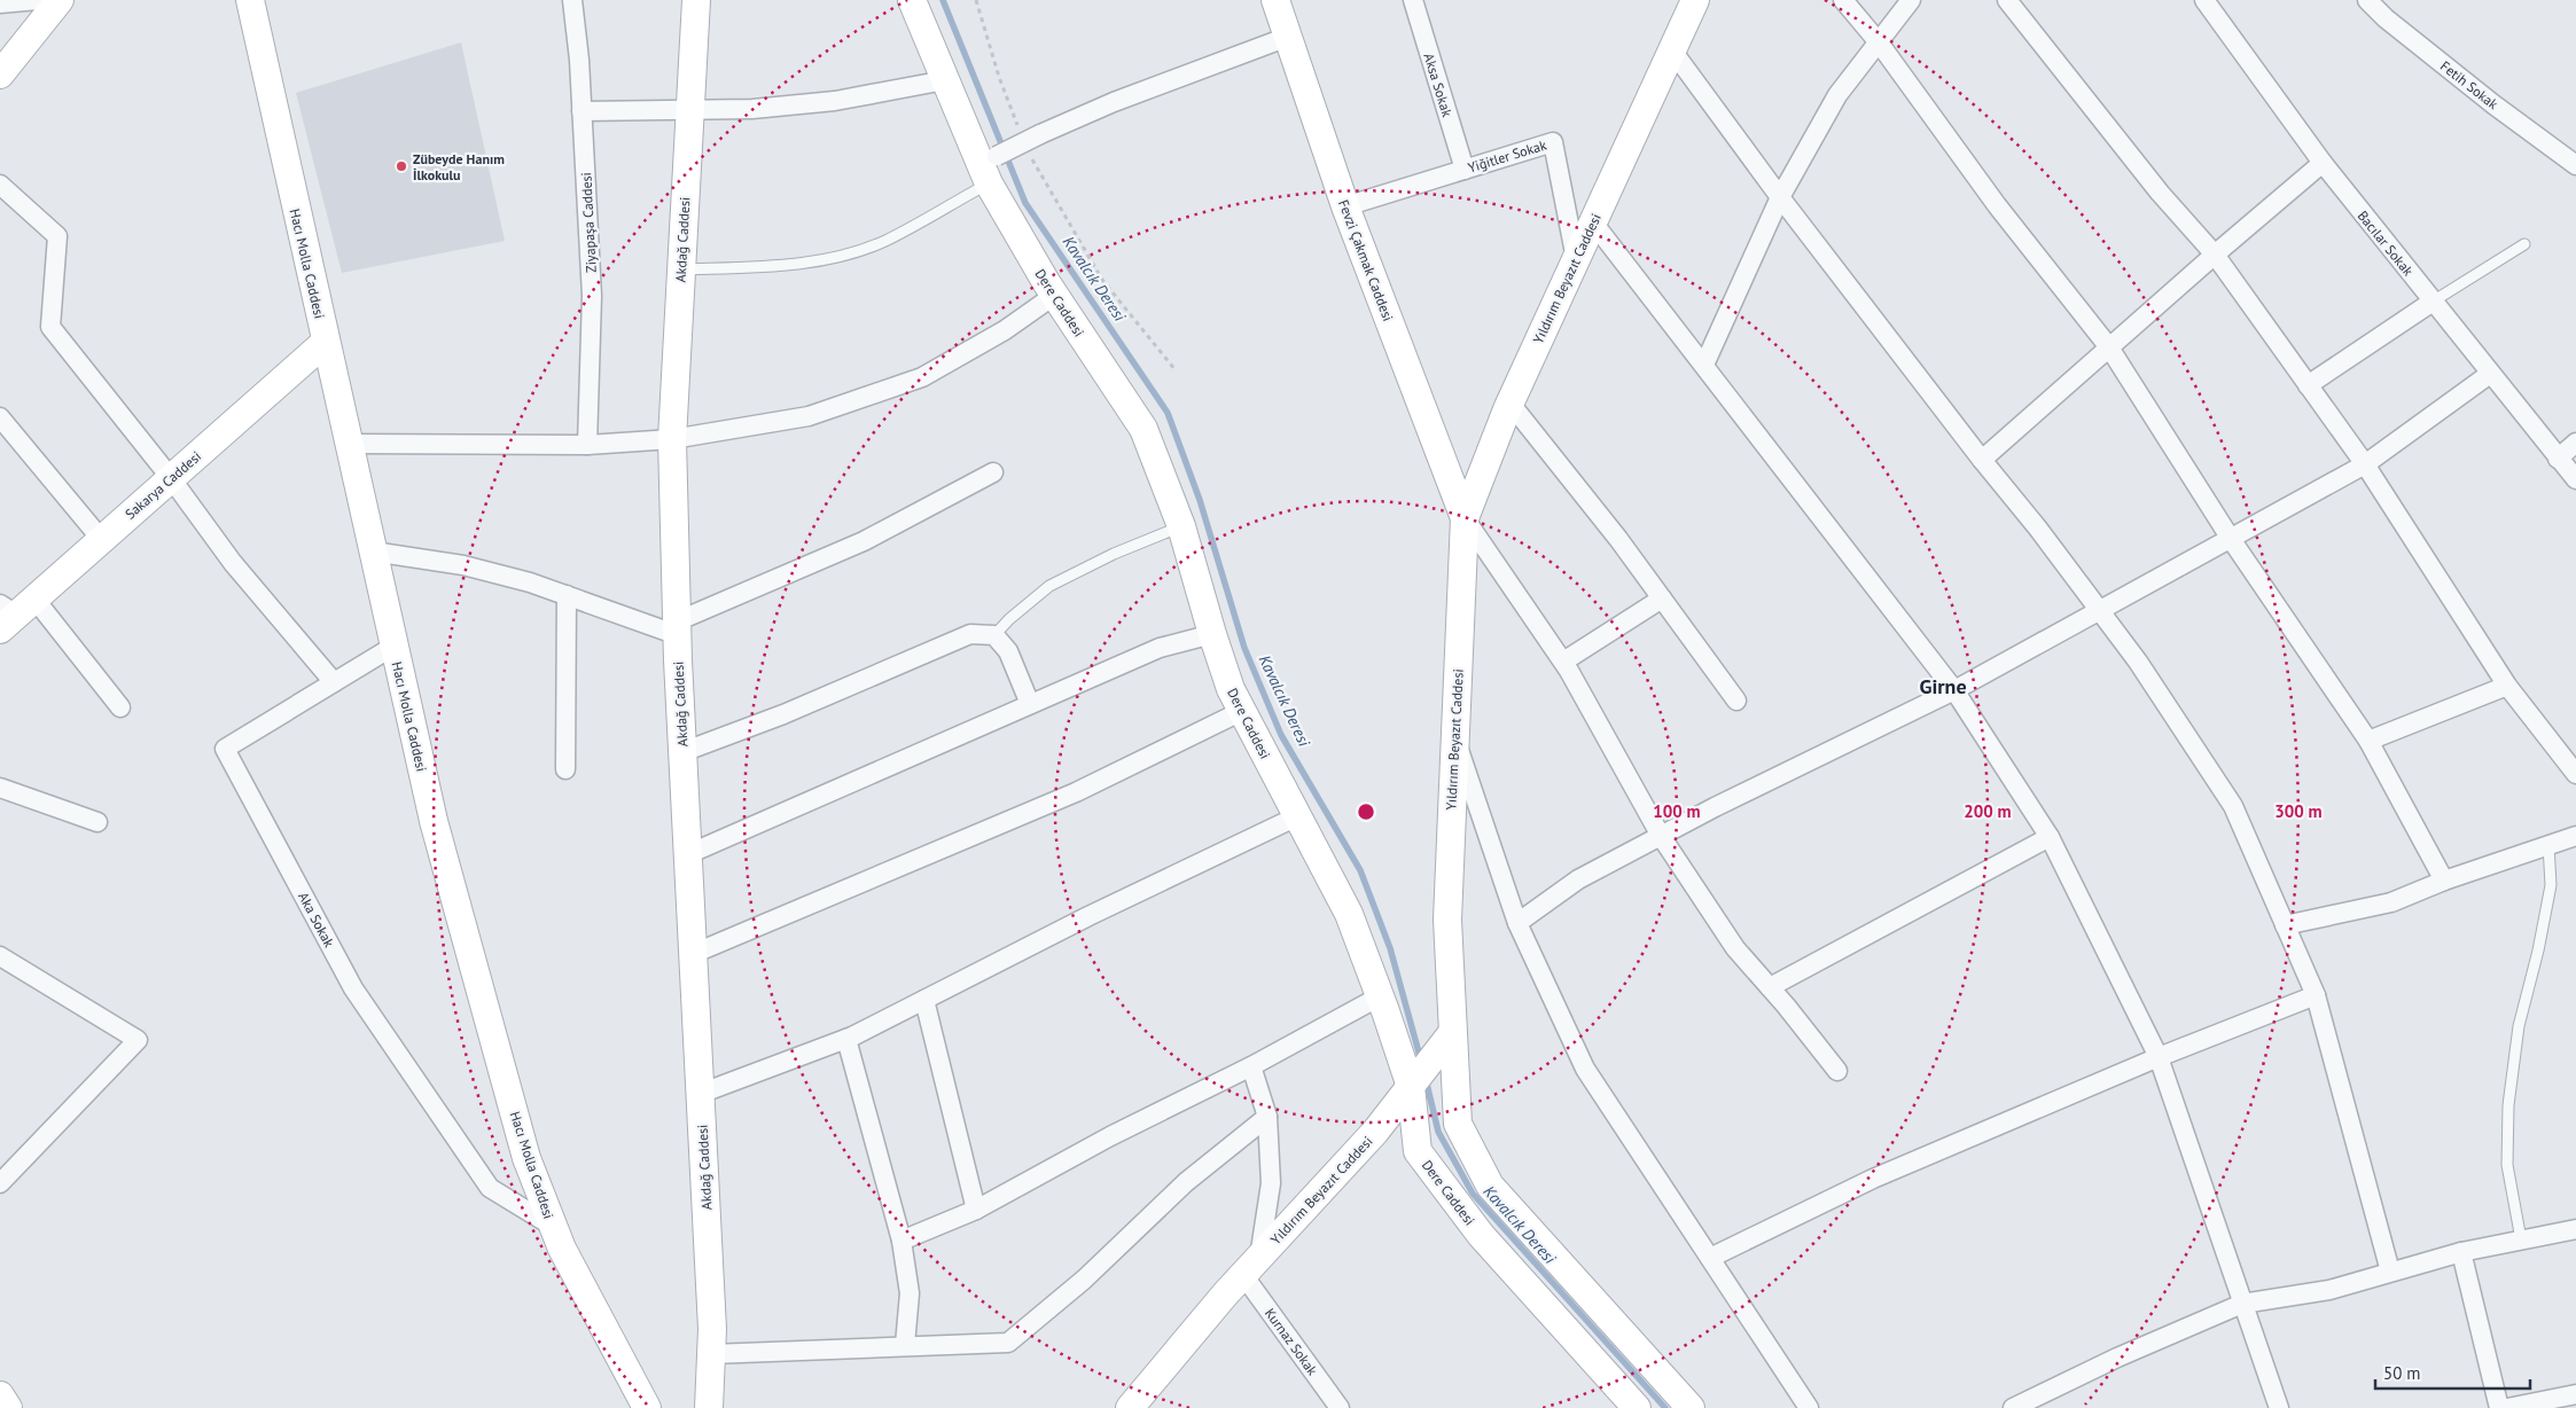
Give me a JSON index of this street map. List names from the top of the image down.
{
  "streets": {
    "street": [
      "Aksa Sokak",
      "Fetih Sokak",
      "Yiğitler Sokak",
      "Ziyapaşa Caddesi",
      "Akdağ Caddesi",
      "Bacılar Sokak",
      "Fevzi Çakmak Caddesi",
      "Hacı Molla Caddesi",
      "Yıldırım Beyazıt Caddesi",
      "Dere Caddesi",
      "Sakarya Caddesi",
      "Aka Sokak",
      "Kurnaz Sokak"
    ]
  },
  "crossings": [
    ["Aksa Sokak", "Yiğitler Sokak"],
    ["Yiğitler Sokak", "Fevzi Çakmak Caddesi"],
    ["Yiğitler Sokak", "Yıldırım Beyazıt Caddesi"],
    ["Fevzi Çakmak Caddesi", "Yıldırım Beyazıt Caddesi"],
    ["Hacı Molla Caddesi", "Sakarya Caddesi"],
    ["Hacı Molla Caddesi", "Aka Sokak"],
    ["Yıldırım Beyazıt Caddesi", "Dere Caddesi"],
    ["Yıldırım Beyazıt Caddesi", "Kurnaz Sokak"]
  ],
  "districts": ["Girne"],
  "water": ["Kavalcık Deresi"],
  "places": ["Zübeyde Hanım İlkokulu"],
  "scale_bar": "50 m",
  "rings": ["100 m", "200 m", "300 m"]
}
